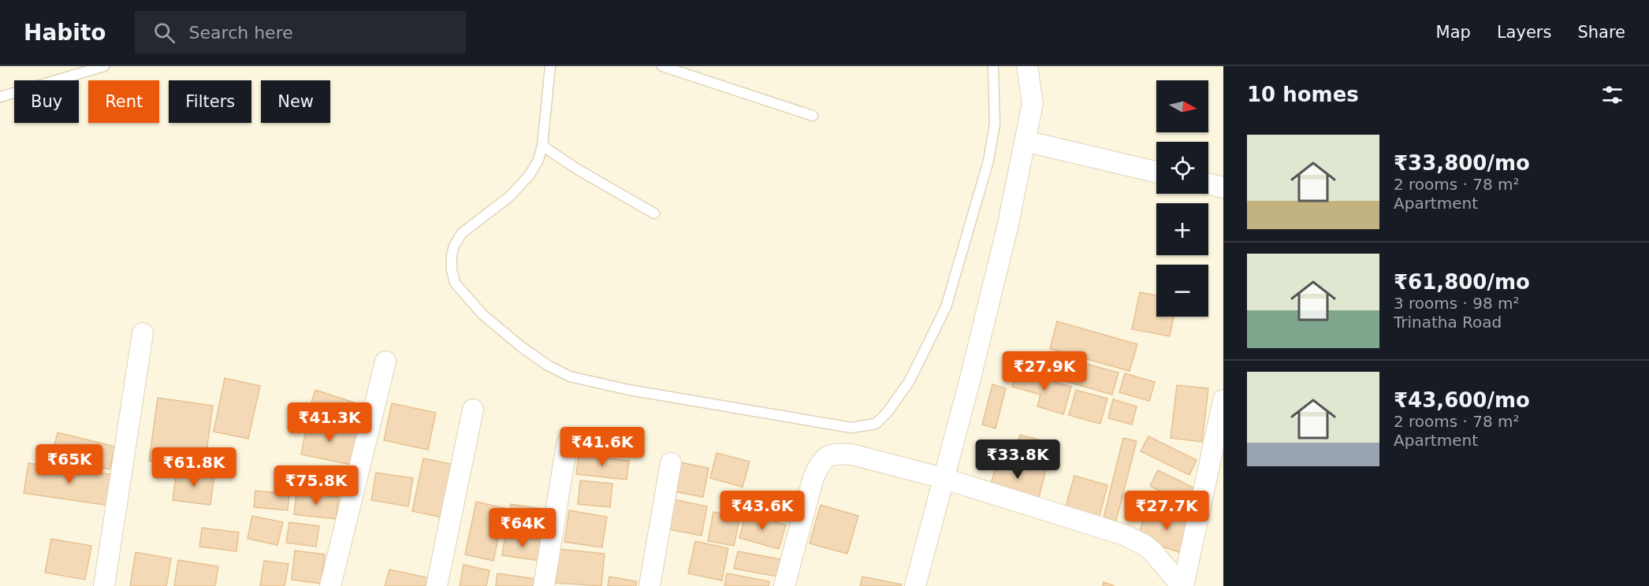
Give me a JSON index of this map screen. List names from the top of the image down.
{
  "north": "right",
  "page": {
    "header": "Habito",
    "search": "Search here",
    "nav": ["Map", "Layers", "Share"],
    "heading": "10 homes",
    "map_buttons": ["+", "−"],
    "chip": [
      "Buy",
      "Rent",
      "Filters",
      "New"
    ],
    "list": [
      {
        "name": "₹33,800/mo",
        "note": "2 rooms · 78 m² · Apartment"
      },
      {
        "name": "₹61,800/mo",
        "note": "3 rooms · 98 m² · Trinatha Road"
      },
      {
        "name": "₹43,600/mo",
        "note": "2 rooms · 78 m² · Apartment"
      }
    ],
    "price": [
      "₹27.9K",
      "₹41.3K",
      "₹41.6K",
      "₹33.8K",
      "₹65K",
      "₹61.8K",
      "₹75.8K",
      "₹43.6K",
      "₹27.7K",
      "₹64K"
    ]
  }
}
